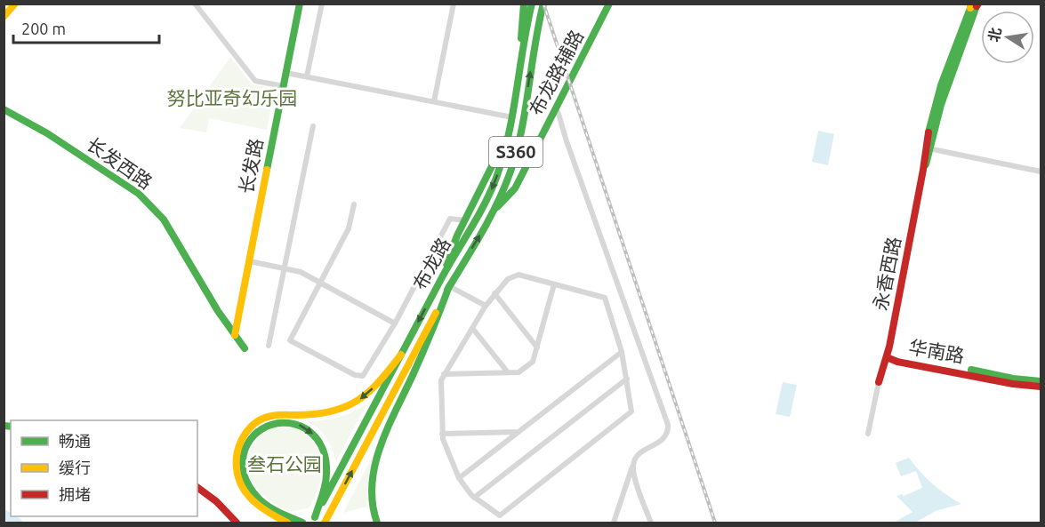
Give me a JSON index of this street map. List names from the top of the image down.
{
  "streets": {
    "main road": [
      "布龙路辅路",
      "S360",
      "长发西路",
      "长发路",
      "布龙路",
      "永香西路",
      "华南路"
    ]
  },
  "crossings": [
    ["布龙路辅路", "布龙路"],
    ["长发西路", "长发路"],
    ["永香西路", "华南路"]
  ],
  "parks": ["努比亚奇幻乐园", "叁石公园"],
  "legend": ["畅通", "缓行", "拥堵"],
  "scale_bar": "200 m",
  "north": "left"
}
